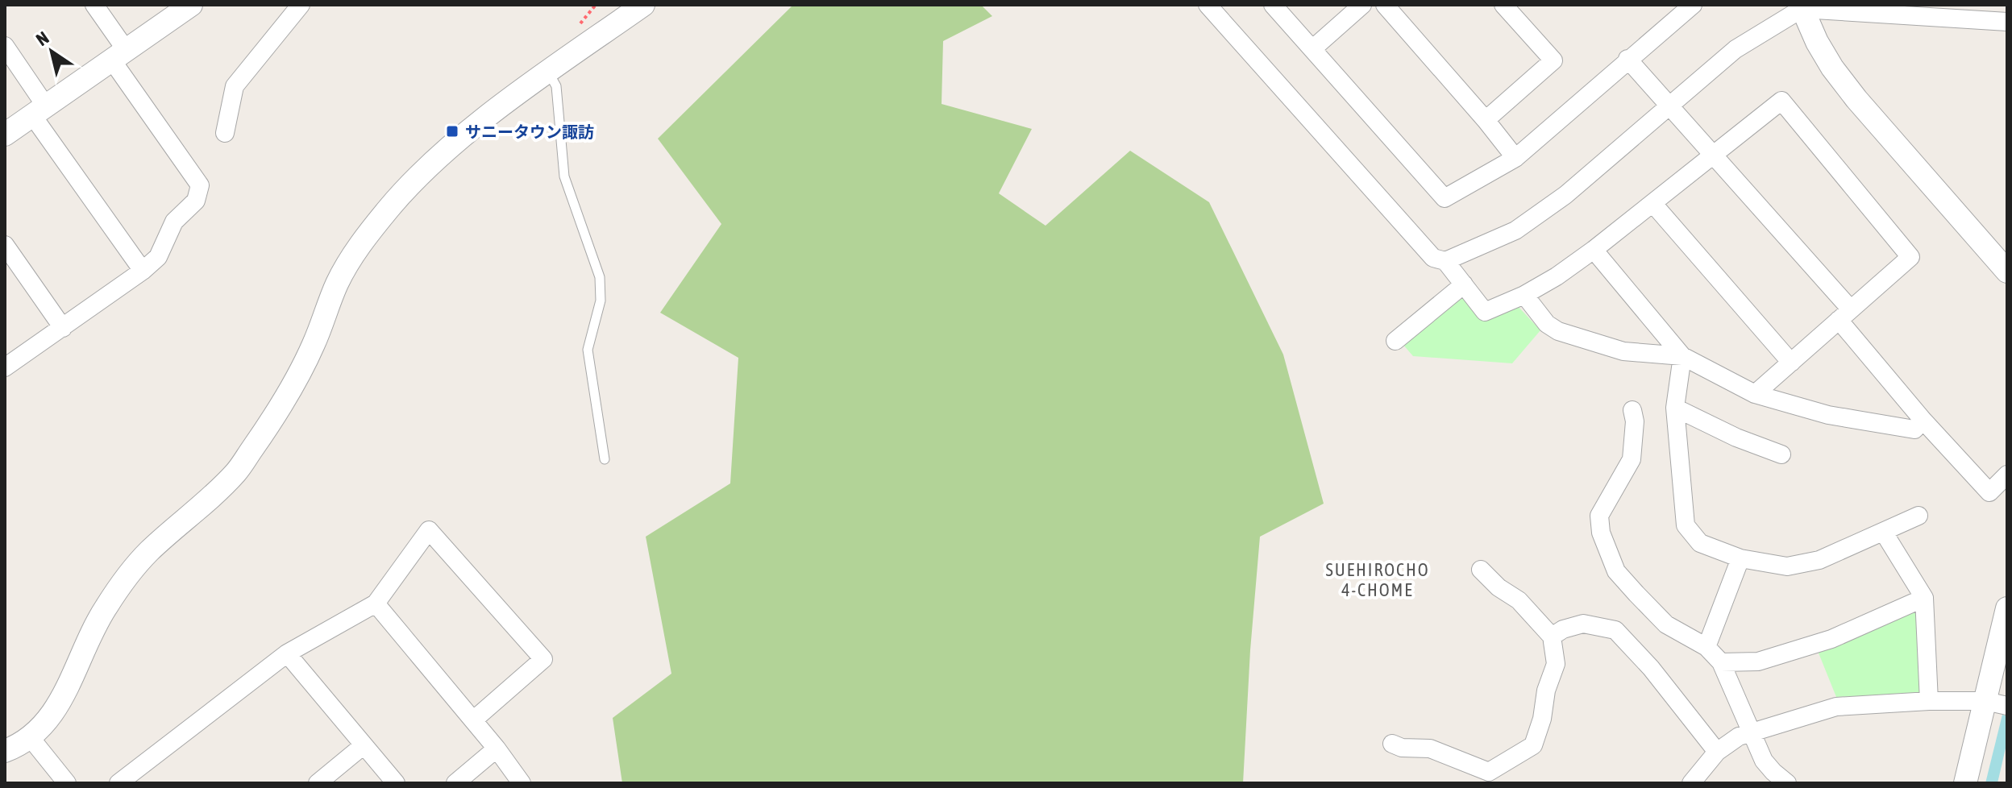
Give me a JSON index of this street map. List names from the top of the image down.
{
  "districts": ["SUEHIROCHO 4-CHOME"],
  "places": {
    "transit": ["サニータウン諏訪"]
  },
  "north": "top left"
}
